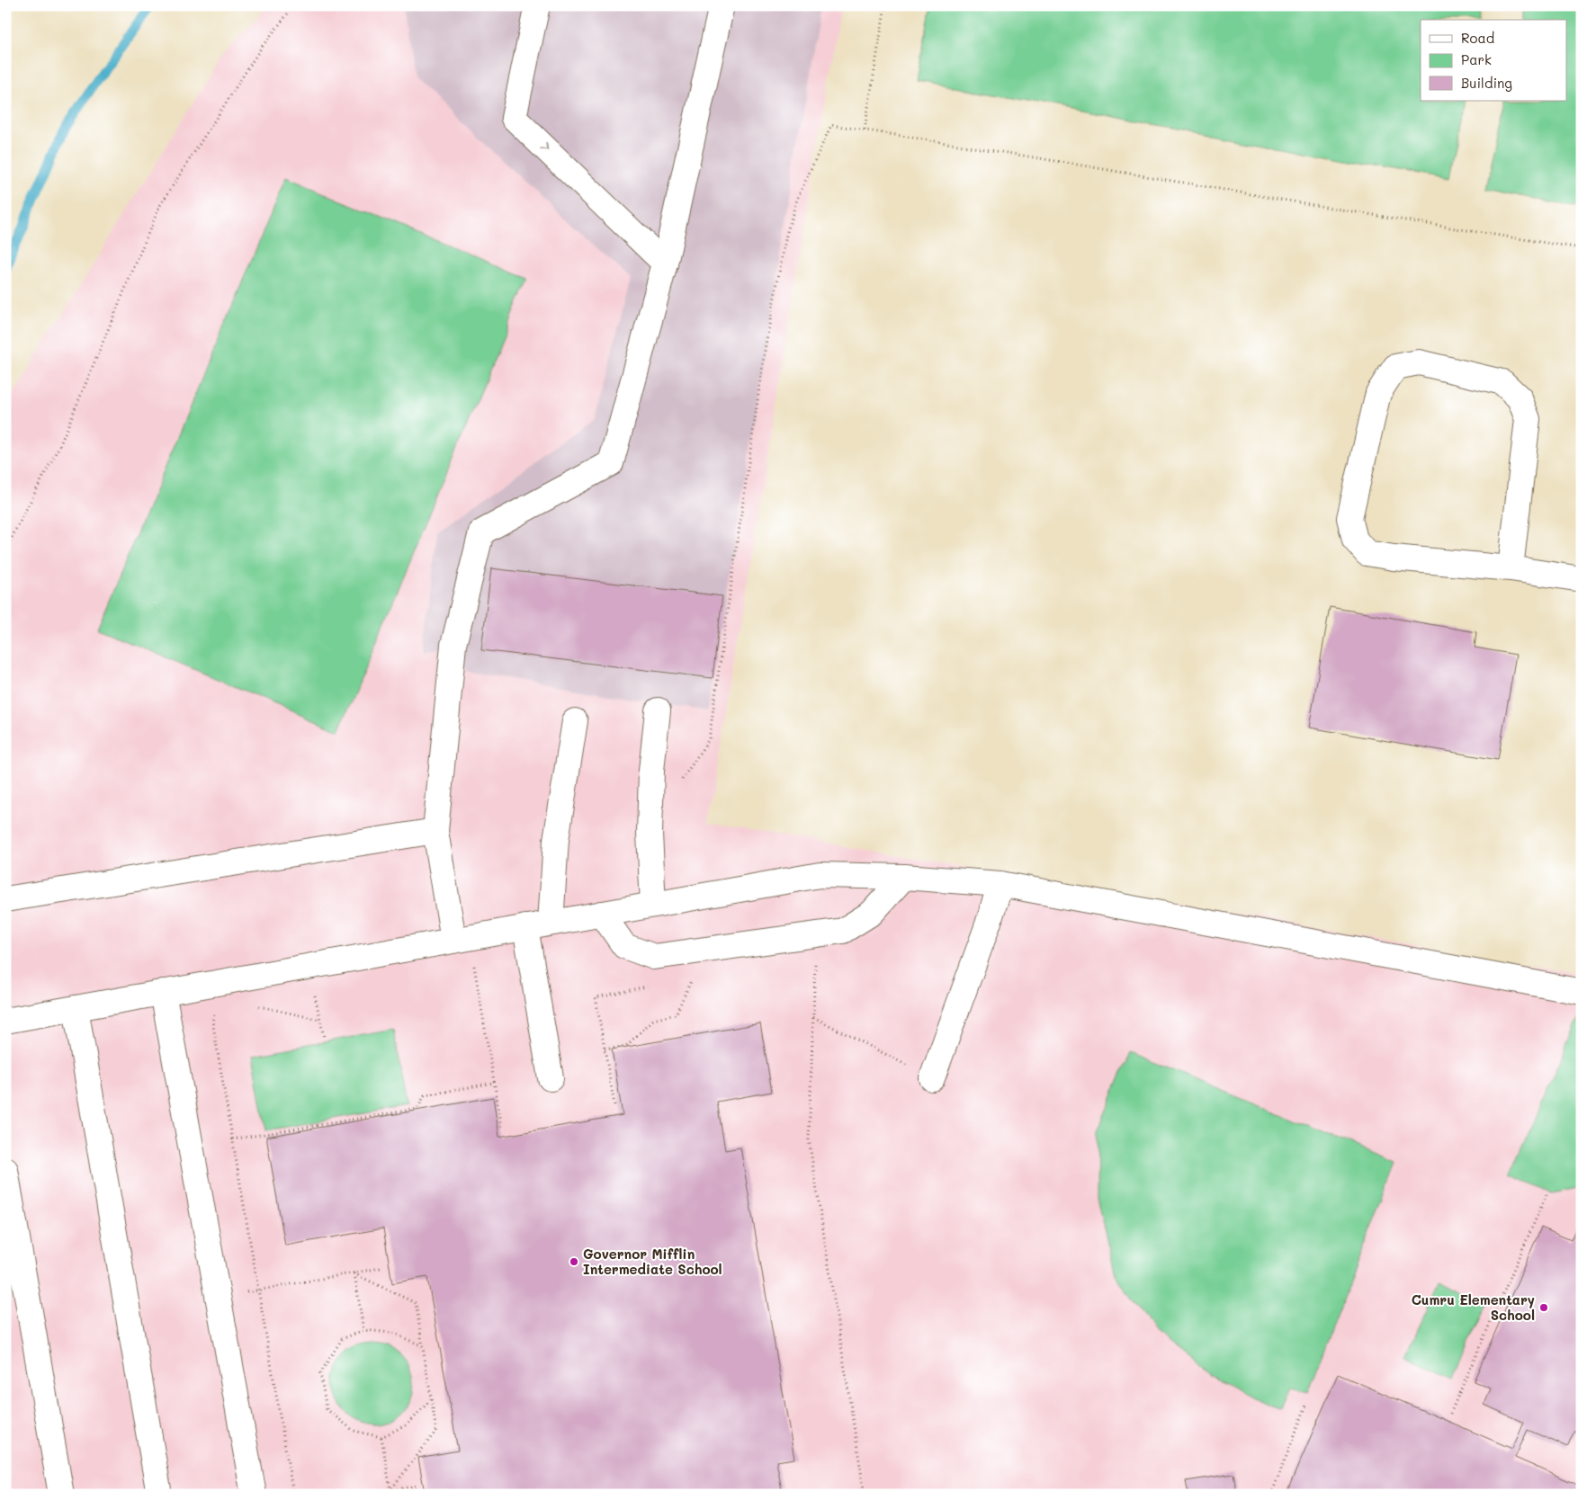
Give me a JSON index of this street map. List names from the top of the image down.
{
  "places": ["Governor Mifflin Intermediate School", "Cumru Elementary School"],
  "legend": ["Road", "Park", "Building"]
}
